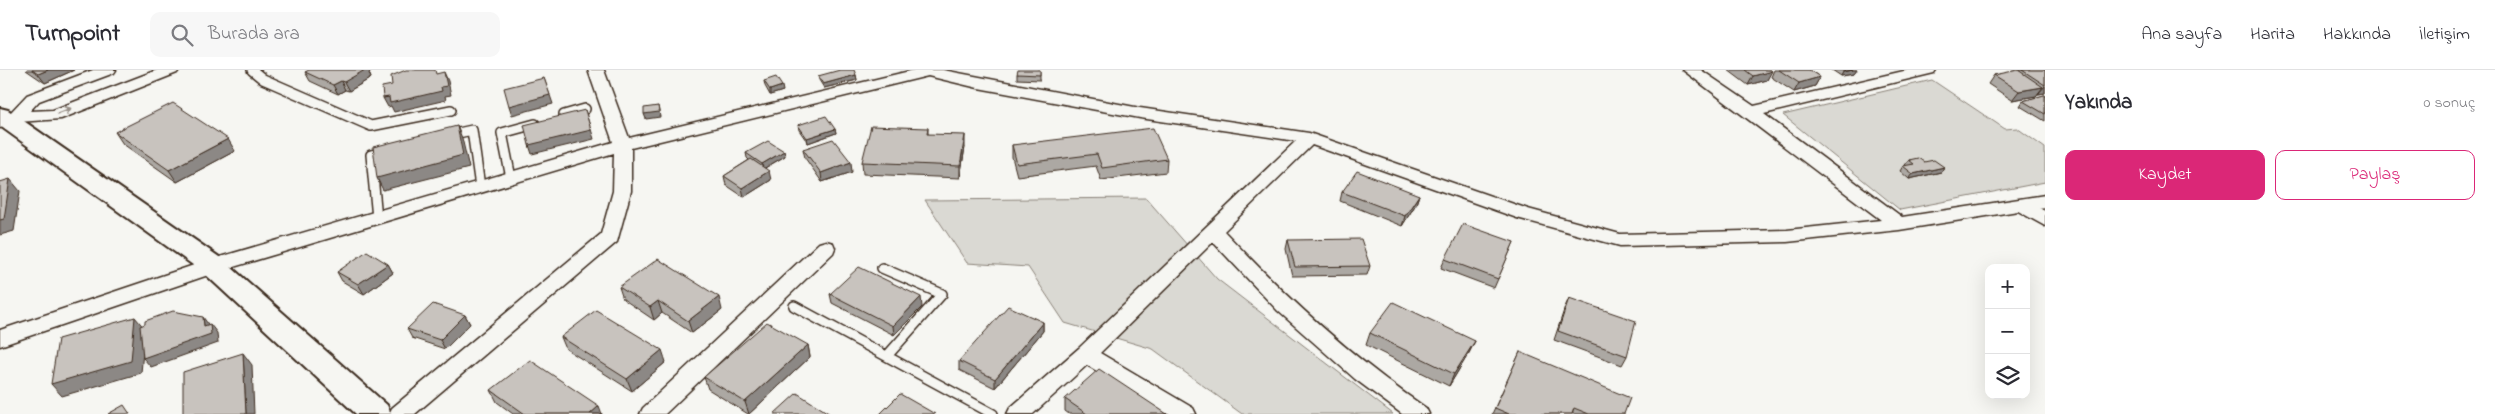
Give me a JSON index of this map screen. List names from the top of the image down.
{
  "page": {
    "header": "Turnpoint",
    "search": "Burada ara",
    "nav": [
      "Ana sayfa",
      "Harita",
      "Hakkında",
      "İletişim"
    ],
    "heading": ["Yakında", "0 sonuç"],
    "buttons": ["Kaydet", "Paylaş"],
    "map_buttons": ["+", "−"]
  }
}
